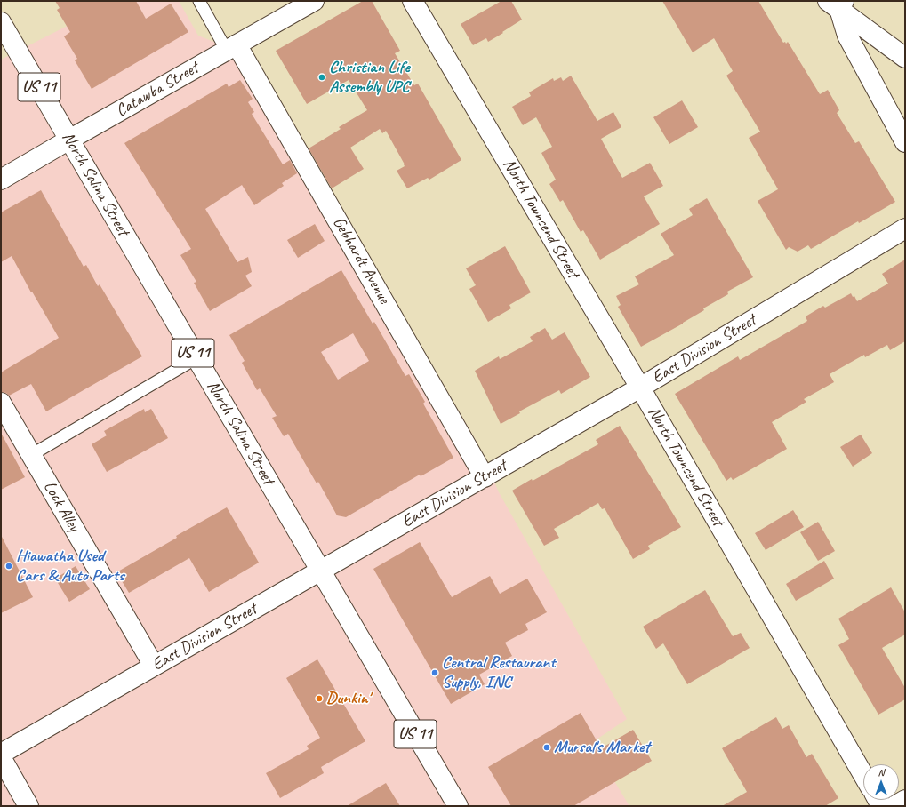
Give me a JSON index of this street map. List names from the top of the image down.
{
  "streets": {
    "street": [
      "US 11",
      "Catawba Street",
      "North Salina Street",
      "North Townsend Street",
      "Gebhardt Avenue",
      "East Division Street",
      "Lock Alley"
    ]
  },
  "crossings": [
    ["Catawba Street", "North Salina Street"],
    ["Catawba Street", "Gebhardt Avenue"],
    ["North Salina Street", "East Division Street"],
    ["North Townsend Street", "East Division Street"],
    ["Gebhardt Avenue", "East Division Street"],
    ["East Division Street", "Lock Alley"]
  ],
  "places": [
    "Christian Life Assembly UPC",
    "Hiawatha Used Cars & Auto Parts",
    "Central Restaurant Supply, INC",
    "Dunkin'",
    "Mursal's Market"
  ],
  "north": "top"
}
